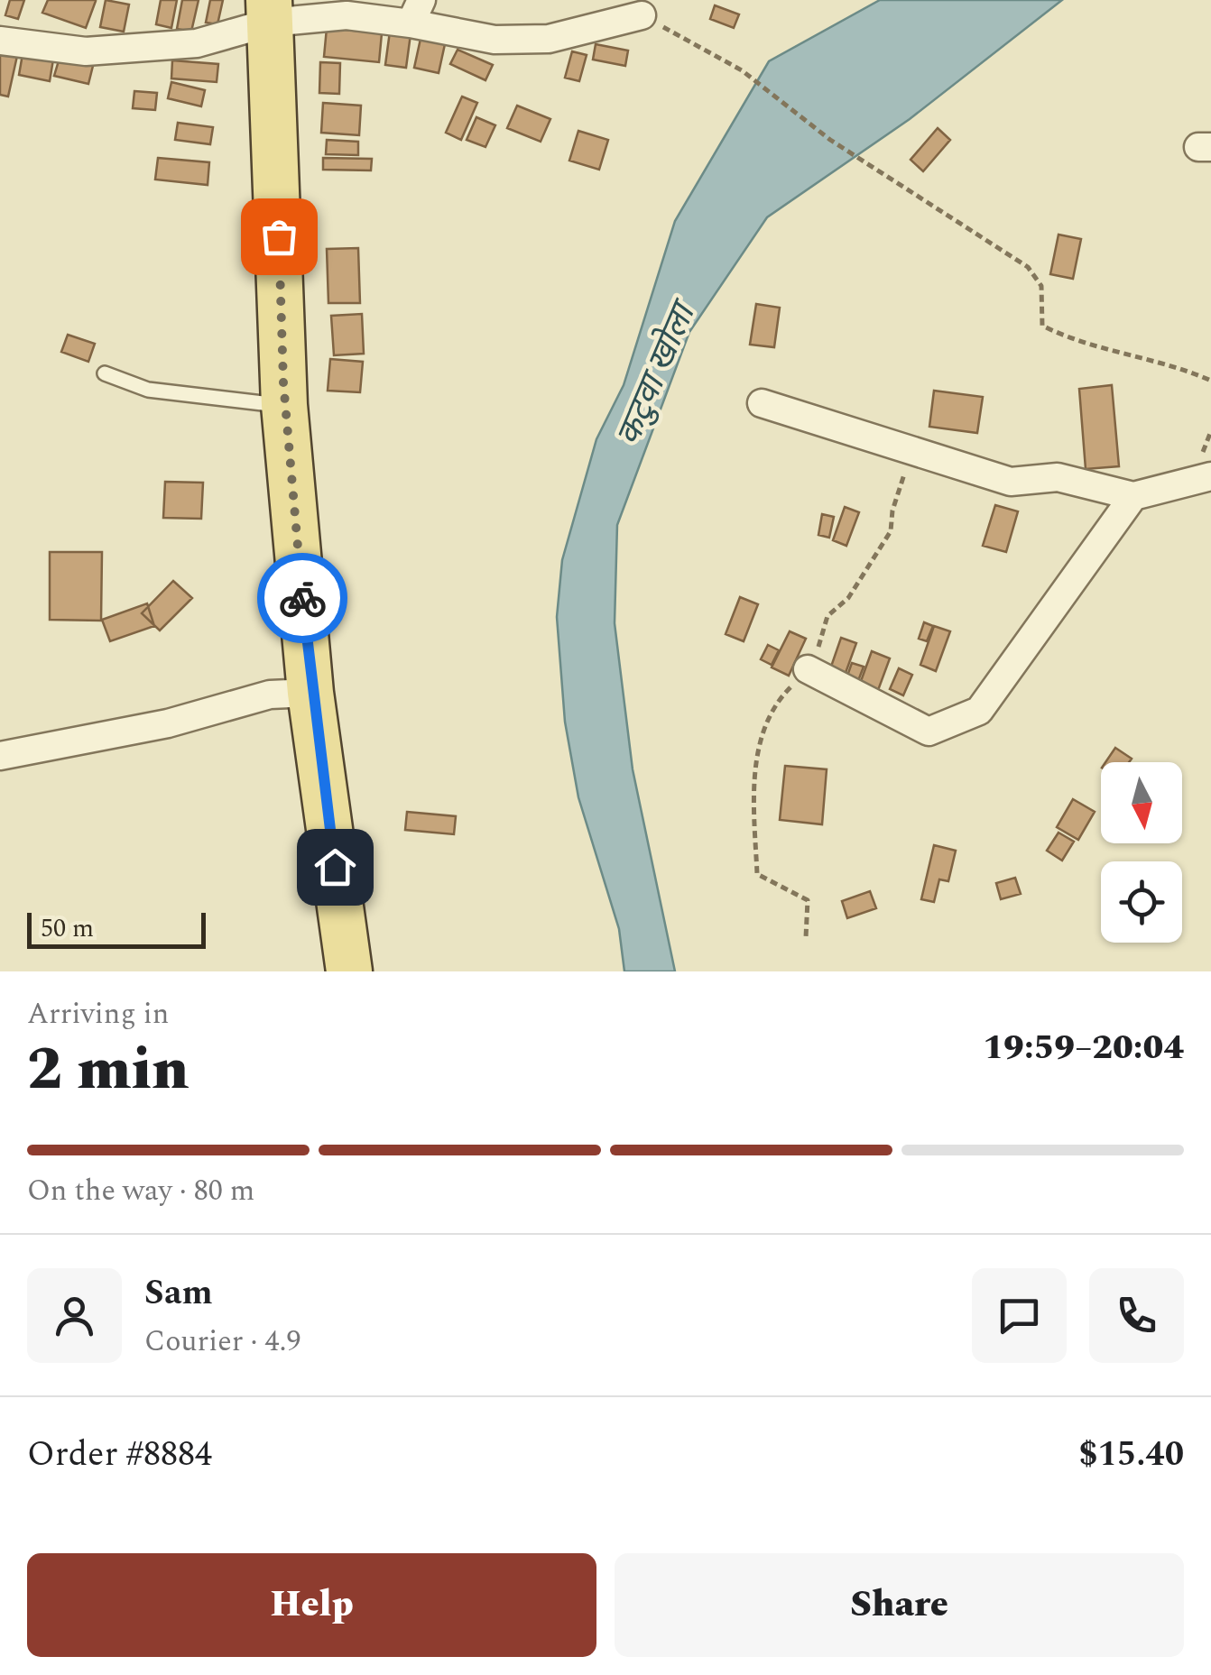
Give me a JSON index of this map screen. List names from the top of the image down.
{
  "water": ["कटुवा खोला"],
  "scale_bar": "50 m",
  "north": "bottom",
  "page": {
    "scale": "50 m",
    "heading": ["2 min", "Arriving in", "19:59–20:04"],
    "panel": [
      "Sam",
      "Courier · 4.9",
      "Order #8884",
      "$15.40"
    ],
    "bar": "On the way · 80 m",
    "buttons": ["Help", "Share"]
  }
}
